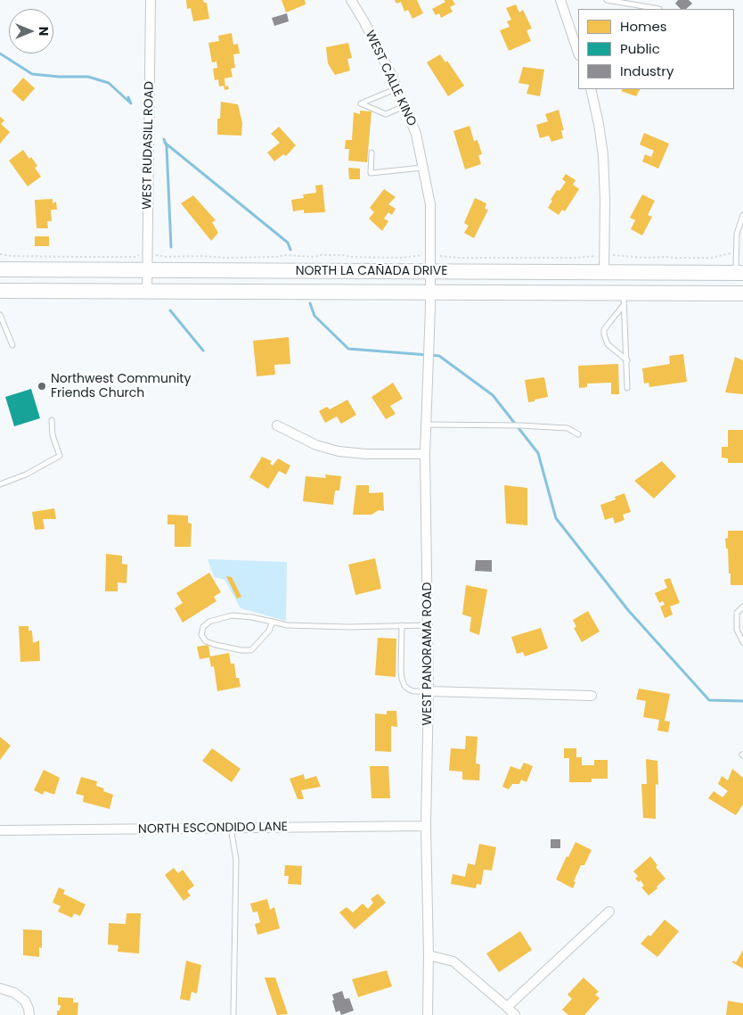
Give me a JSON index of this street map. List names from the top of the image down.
{
  "streets": {
    "main road": ["NORTH LA CAÑADA DRIVE"],
    "street": [
      "WEST CALLE KINO",
      "WEST RUDASILL ROAD",
      "WEST PANORAMA ROAD",
      "NORTH ESCONDIDO LANE"
    ]
  },
  "crossings": [
    ["WEST CALLE KINO", "NORTH LA CAÑADA DRIVE"],
    ["WEST CALLE KINO", "WEST PANORAMA ROAD"],
    ["WEST RUDASILL ROAD", "NORTH LA CAÑADA DRIVE"],
    ["NORTH LA CAÑADA DRIVE", "WEST PANORAMA ROAD"],
    ["WEST PANORAMA ROAD", "NORTH ESCONDIDO LANE"]
  ],
  "places": ["Northwest Community Friends Church"],
  "legend": ["Homes", "Public", "Industry"],
  "north": "right"
}
